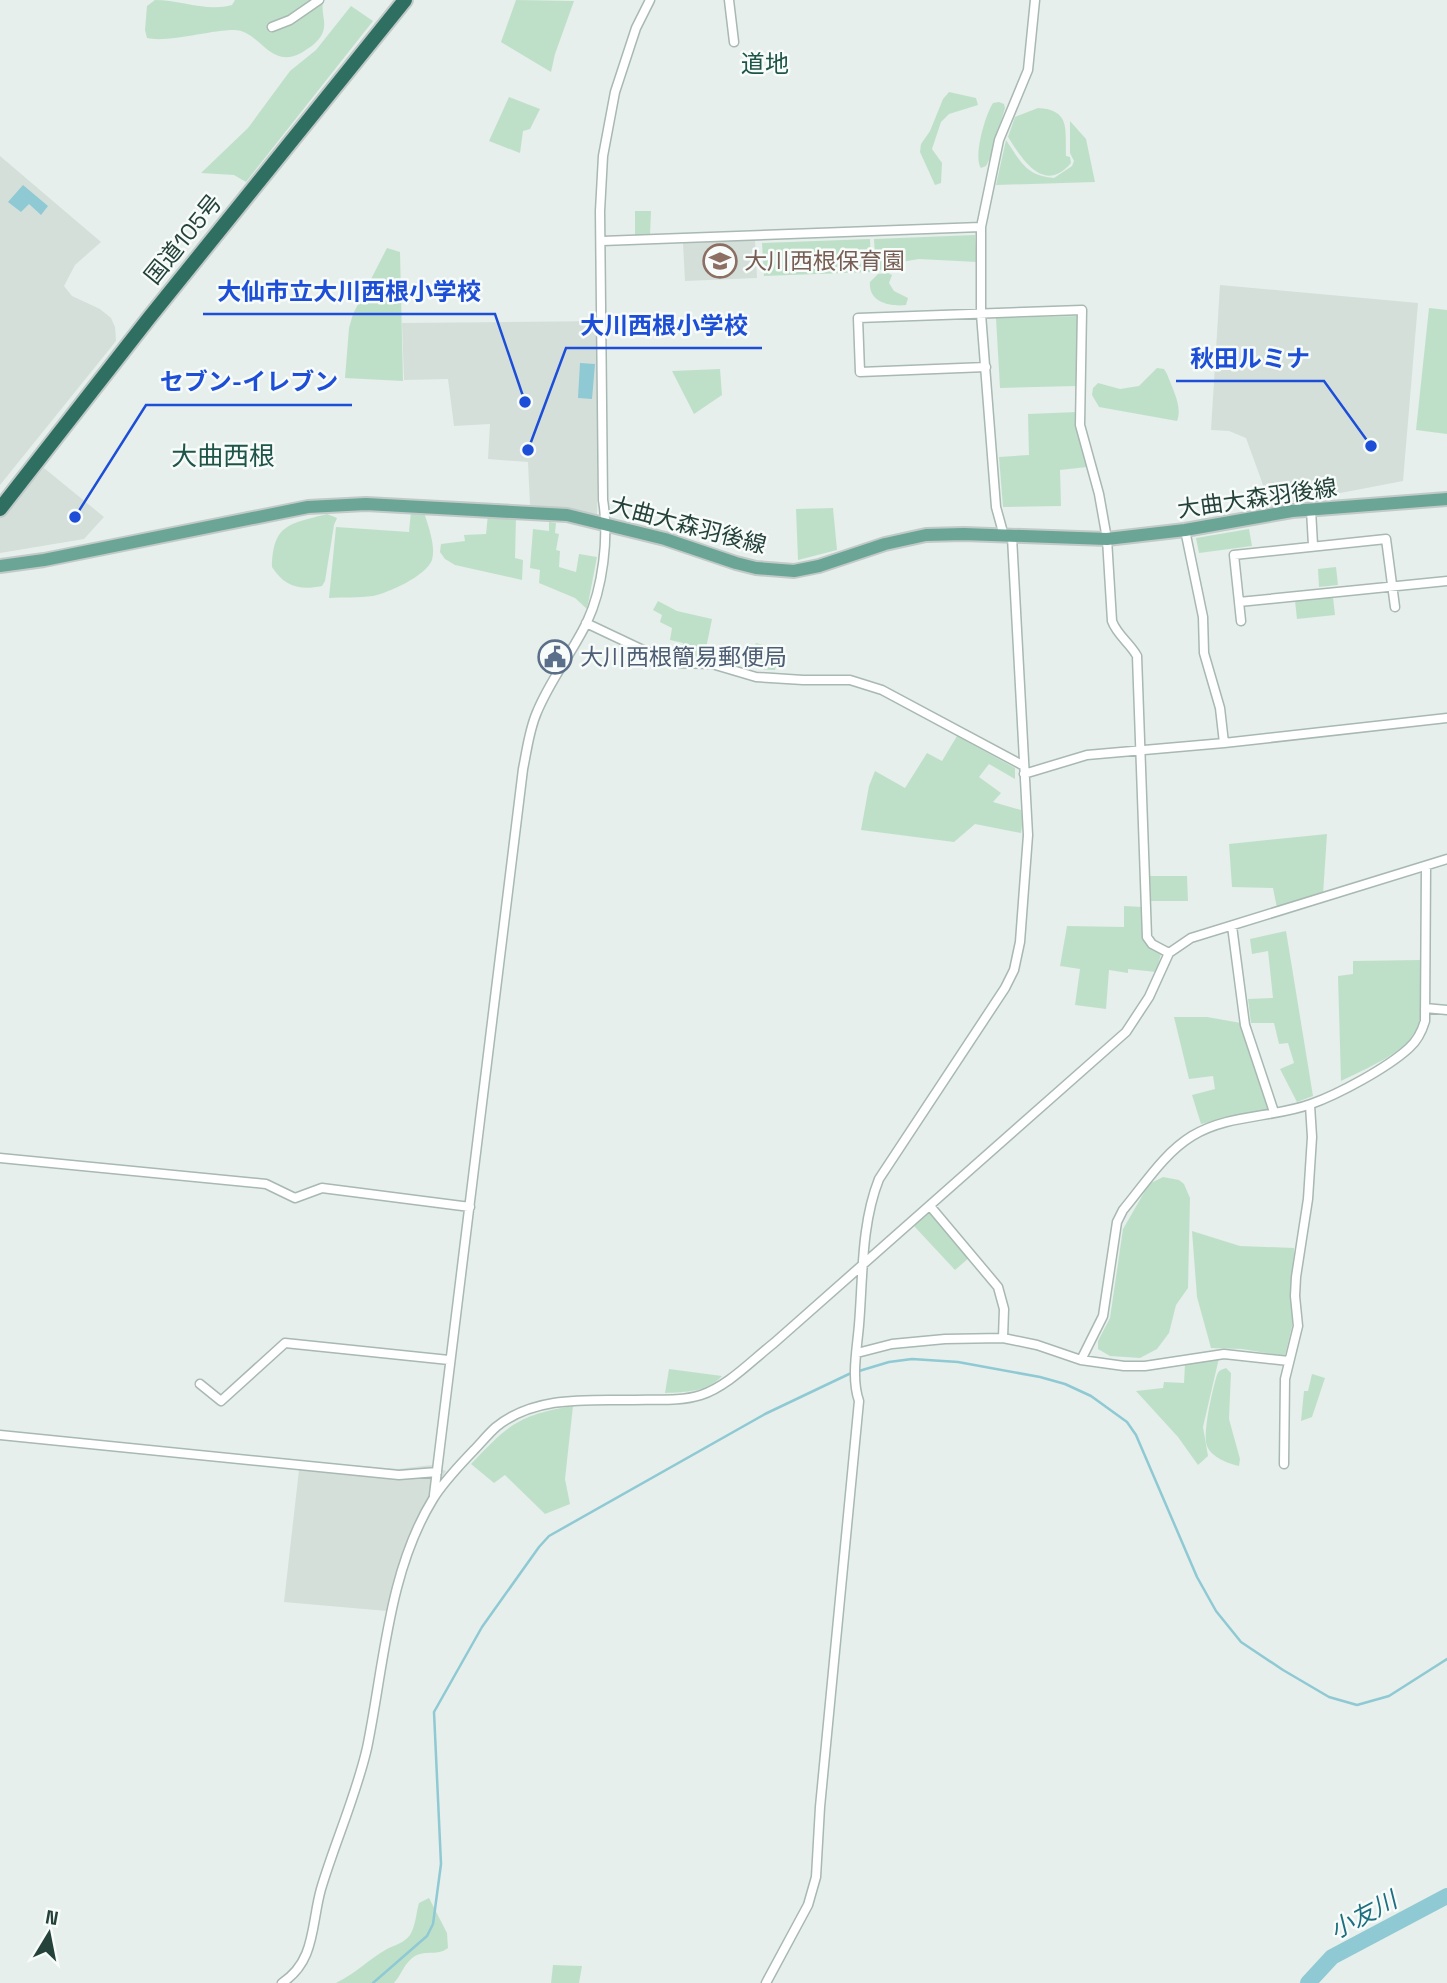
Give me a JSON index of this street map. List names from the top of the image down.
{
  "streets": {
    "highway": ["国道105号"],
    "main road": ["大曲大森羽後線"]
  },
  "districts": ["道地", "大曲西根"],
  "water": ["小友川"],
  "places": {
    "school or university": ["大川西根保育園"],
    "other": [
      "大仙市立大川西根小学校",
      "秋田ルミナ",
      "大川西根小学校",
      "セブン-イレブン"
    ],
    "public building": ["大川西根簡易郵便局"]
  },
  "north": "top"
}
